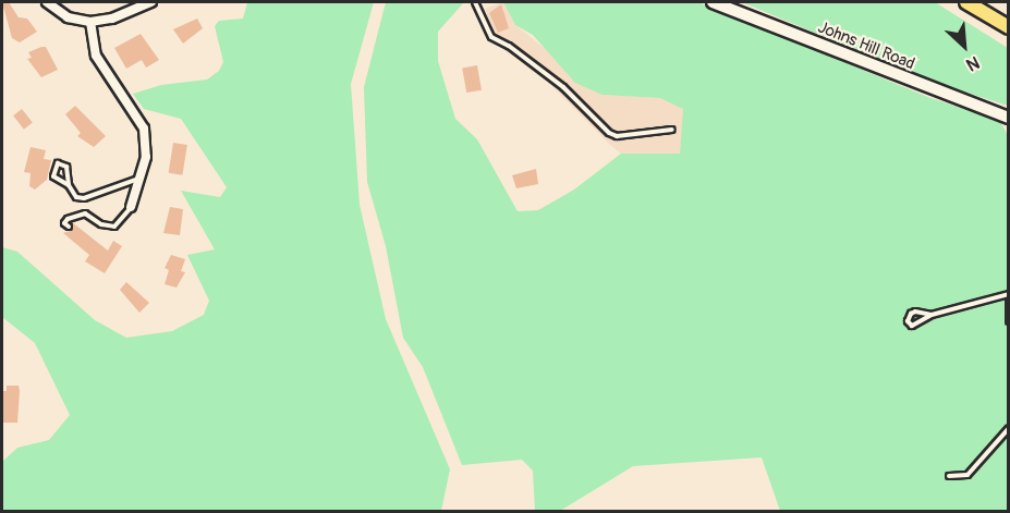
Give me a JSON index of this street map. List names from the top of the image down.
{
  "streets": {
    "main road": ["Johns Hill Road"]
  },
  "north": "bottom right"
}
